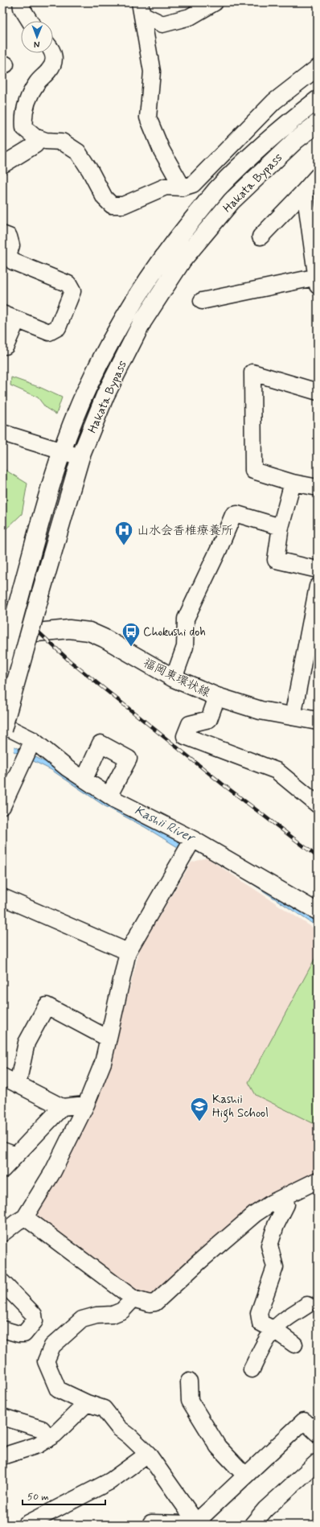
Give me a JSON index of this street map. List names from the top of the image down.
{
  "streets": {
    "main road": ["Hakata Bypass", "福岡東環状線"]
  },
  "water": ["Kashii River"],
  "places": {
    "hospital": ["山水会香椎療養所"],
    "bus stop": ["Chokushi doh"],
    "school or university": ["Kashii High School"]
  },
  "scale_bar": "50 m",
  "north": "bottom"
}
